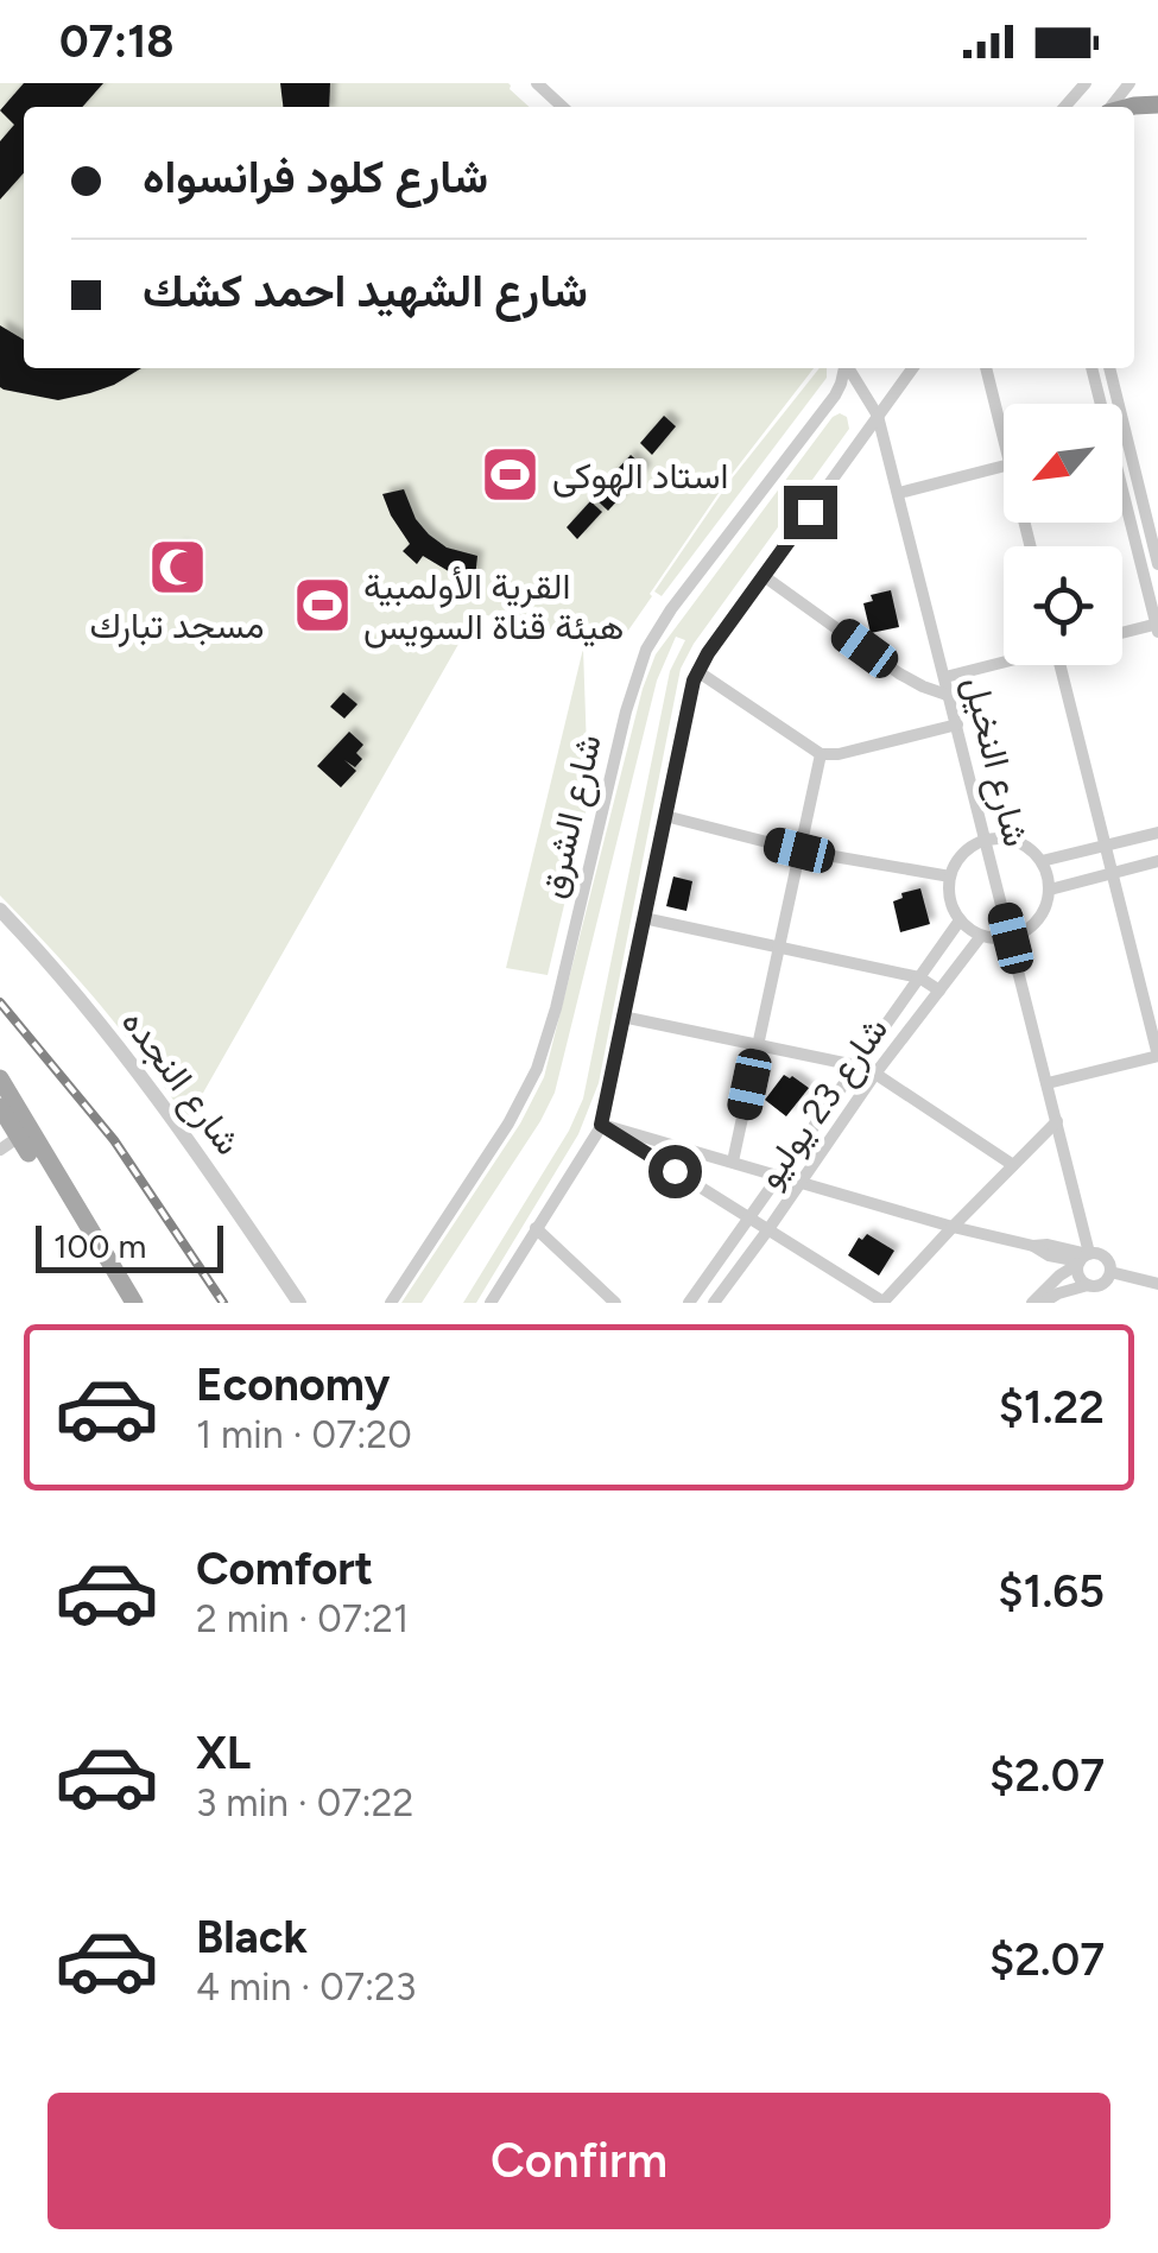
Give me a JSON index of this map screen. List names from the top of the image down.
{
  "streets": {
    "street": [
      "شارع النخيل",
      "شارع الشرق",
      "شارع النجده",
      "شارع 23 يوليو"
    ]
  },
  "places": {
    "sports": ["استاد الهوكى", "القرية الأولمبية هيئة قناة السويس"],
    "mosque": ["مسجد تبارك"]
  },
  "scale_bar": "100 m",
  "north": "bottom left",
  "page": {
    "status": "07:18",
    "banner": ["شارع كلود فرانسواه", "شارع الشهيد احمد كشك"],
    "scale": "100 m",
    "list": [
      {
        "name": "Economy",
        "note": "1 min · 07:20",
        "value": "$1.22"
      },
      {
        "name": "Comfort",
        "note": "2 min · 07:21",
        "value": "$1.65"
      },
      {
        "name": "XL",
        "note": "3 min · 07:22",
        "value": "$2.07"
      },
      {
        "name": "Black",
        "note": "4 min · 07:23",
        "value": "$2.07"
      }
    ],
    "buttons": "Confirm"
  }
}
